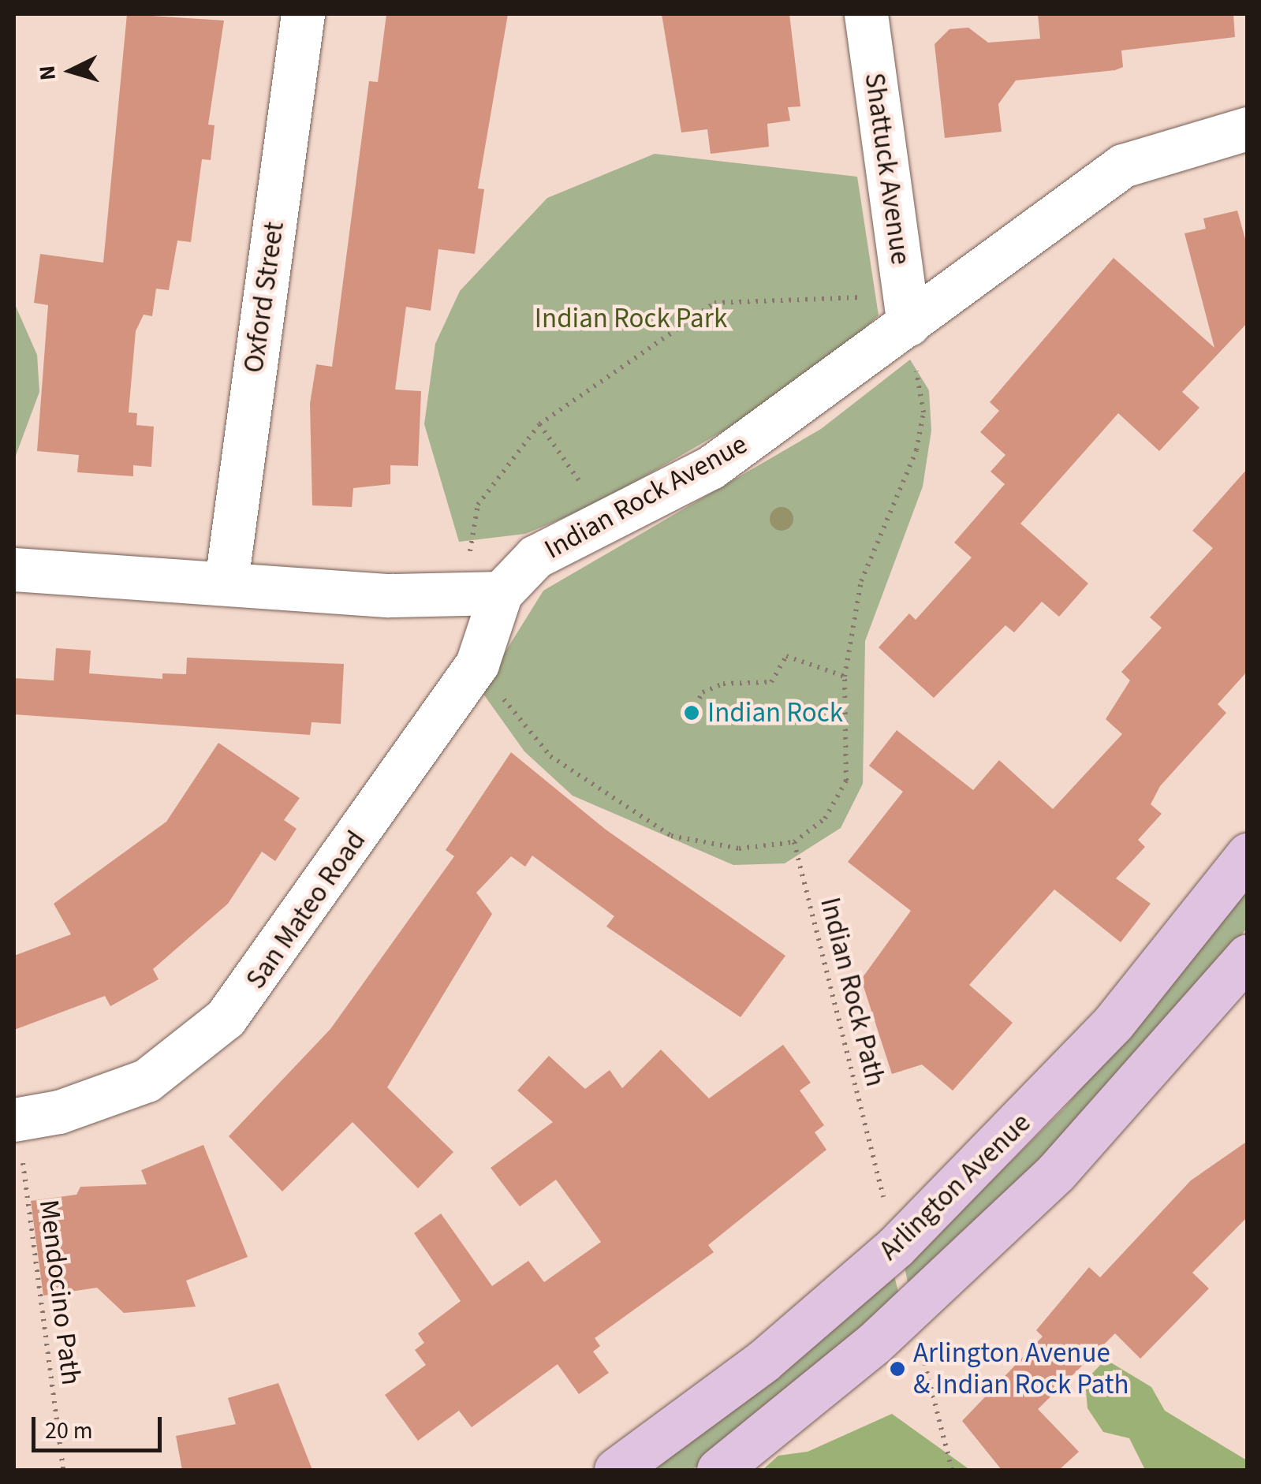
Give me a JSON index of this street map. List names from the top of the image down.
{
  "streets": {
    "main road": ["Arlington Avenue"],
    "street": [
      "Shattuck Avenue",
      "Oxford Street",
      "Indian Rock Avenue",
      "San Mateo Road"
    ],
    "path": ["Indian Rock Path", "Mendocino Path"]
  },
  "crossings": [
    ["Shattuck Avenue", "Indian Rock Avenue"],
    ["Indian Rock Avenue", "San Mateo Road"],
    ["San Mateo Road", "Mendocino Path"]
  ],
  "parks": ["Indian Rock Park"],
  "places": ["Indian Rock", "Arlington Avenue & Indian Rock Path"],
  "scale_bar": "20 m",
  "north": "left"
}
